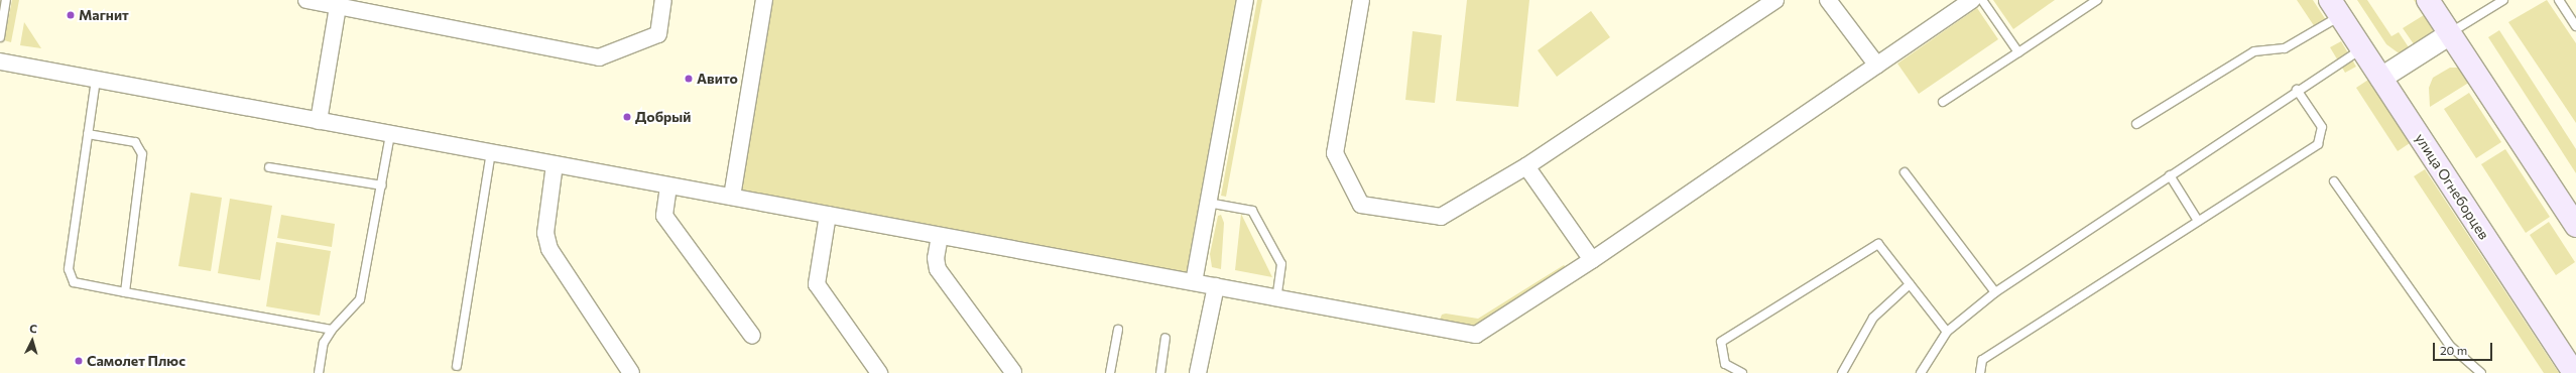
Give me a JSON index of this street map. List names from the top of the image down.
{
  "streets": {
    "main road": ["улица Огнеборцев"]
  },
  "places": [
    "Магнит",
    "Авито",
    "Добрый",
    "Самолет Плюс"
  ],
  "scale_bar": "20 m",
  "north": "top"
}
